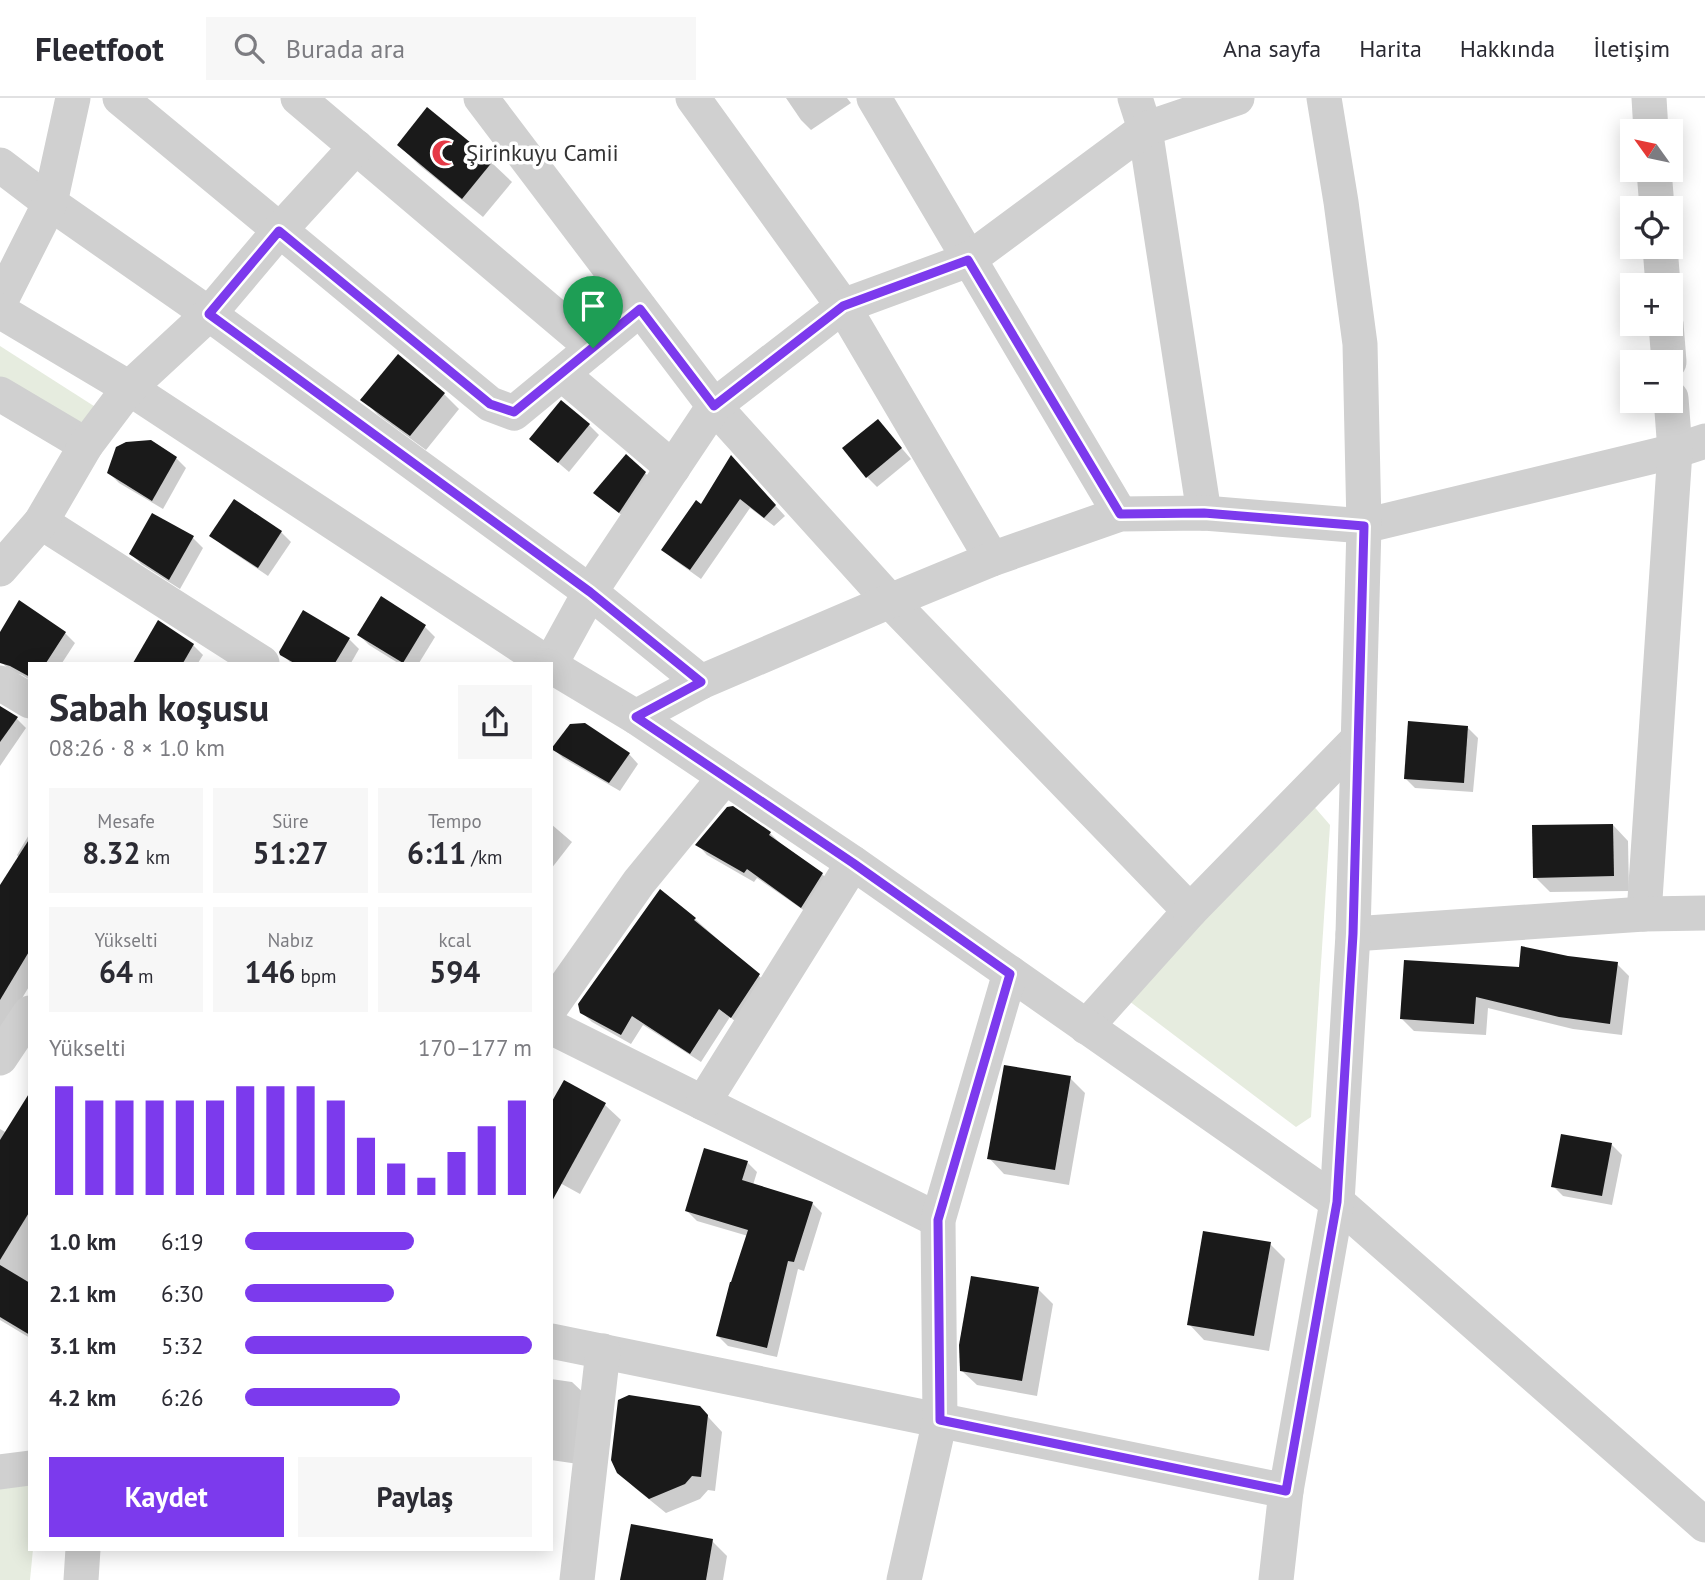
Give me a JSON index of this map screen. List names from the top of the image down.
{
  "places": {
    "mosque": ["Şirinkuyu Camii"]
  },
  "north": "top left",
  "page": {
    "header": "Fleetfoot",
    "search": "Burada ara",
    "nav": [
      "Ana sayfa",
      "Harita",
      "Hakkında",
      "İletişim"
    ],
    "map_buttons": ["+", "−"],
    "heading": ["Sabah koşusu", "08:26 · 8 × 1.0 km"],
    "stats": [
      ["Mesafe", "8.32 km"],
      ["Süre", "51:27"],
      ["Tempo", "6:11 /km"],
      ["Yükselti", "64 m"],
      ["Nabız", "146 bpm"],
      ["kcal", "594"]
    ],
    "chart": ["Yükselti", "170–177 m"],
    "list": [
      {
        "name": "1.0 km",
        "note": "6:19"
      },
      {
        "name": "2.1 km",
        "note": "6:30"
      },
      {
        "name": "3.1 km",
        "note": "5:32"
      },
      {
        "name": "4.2 km",
        "note": "6:26"
      }
    ],
    "buttons": ["Kaydet", "Paylaş"]
  }
}
